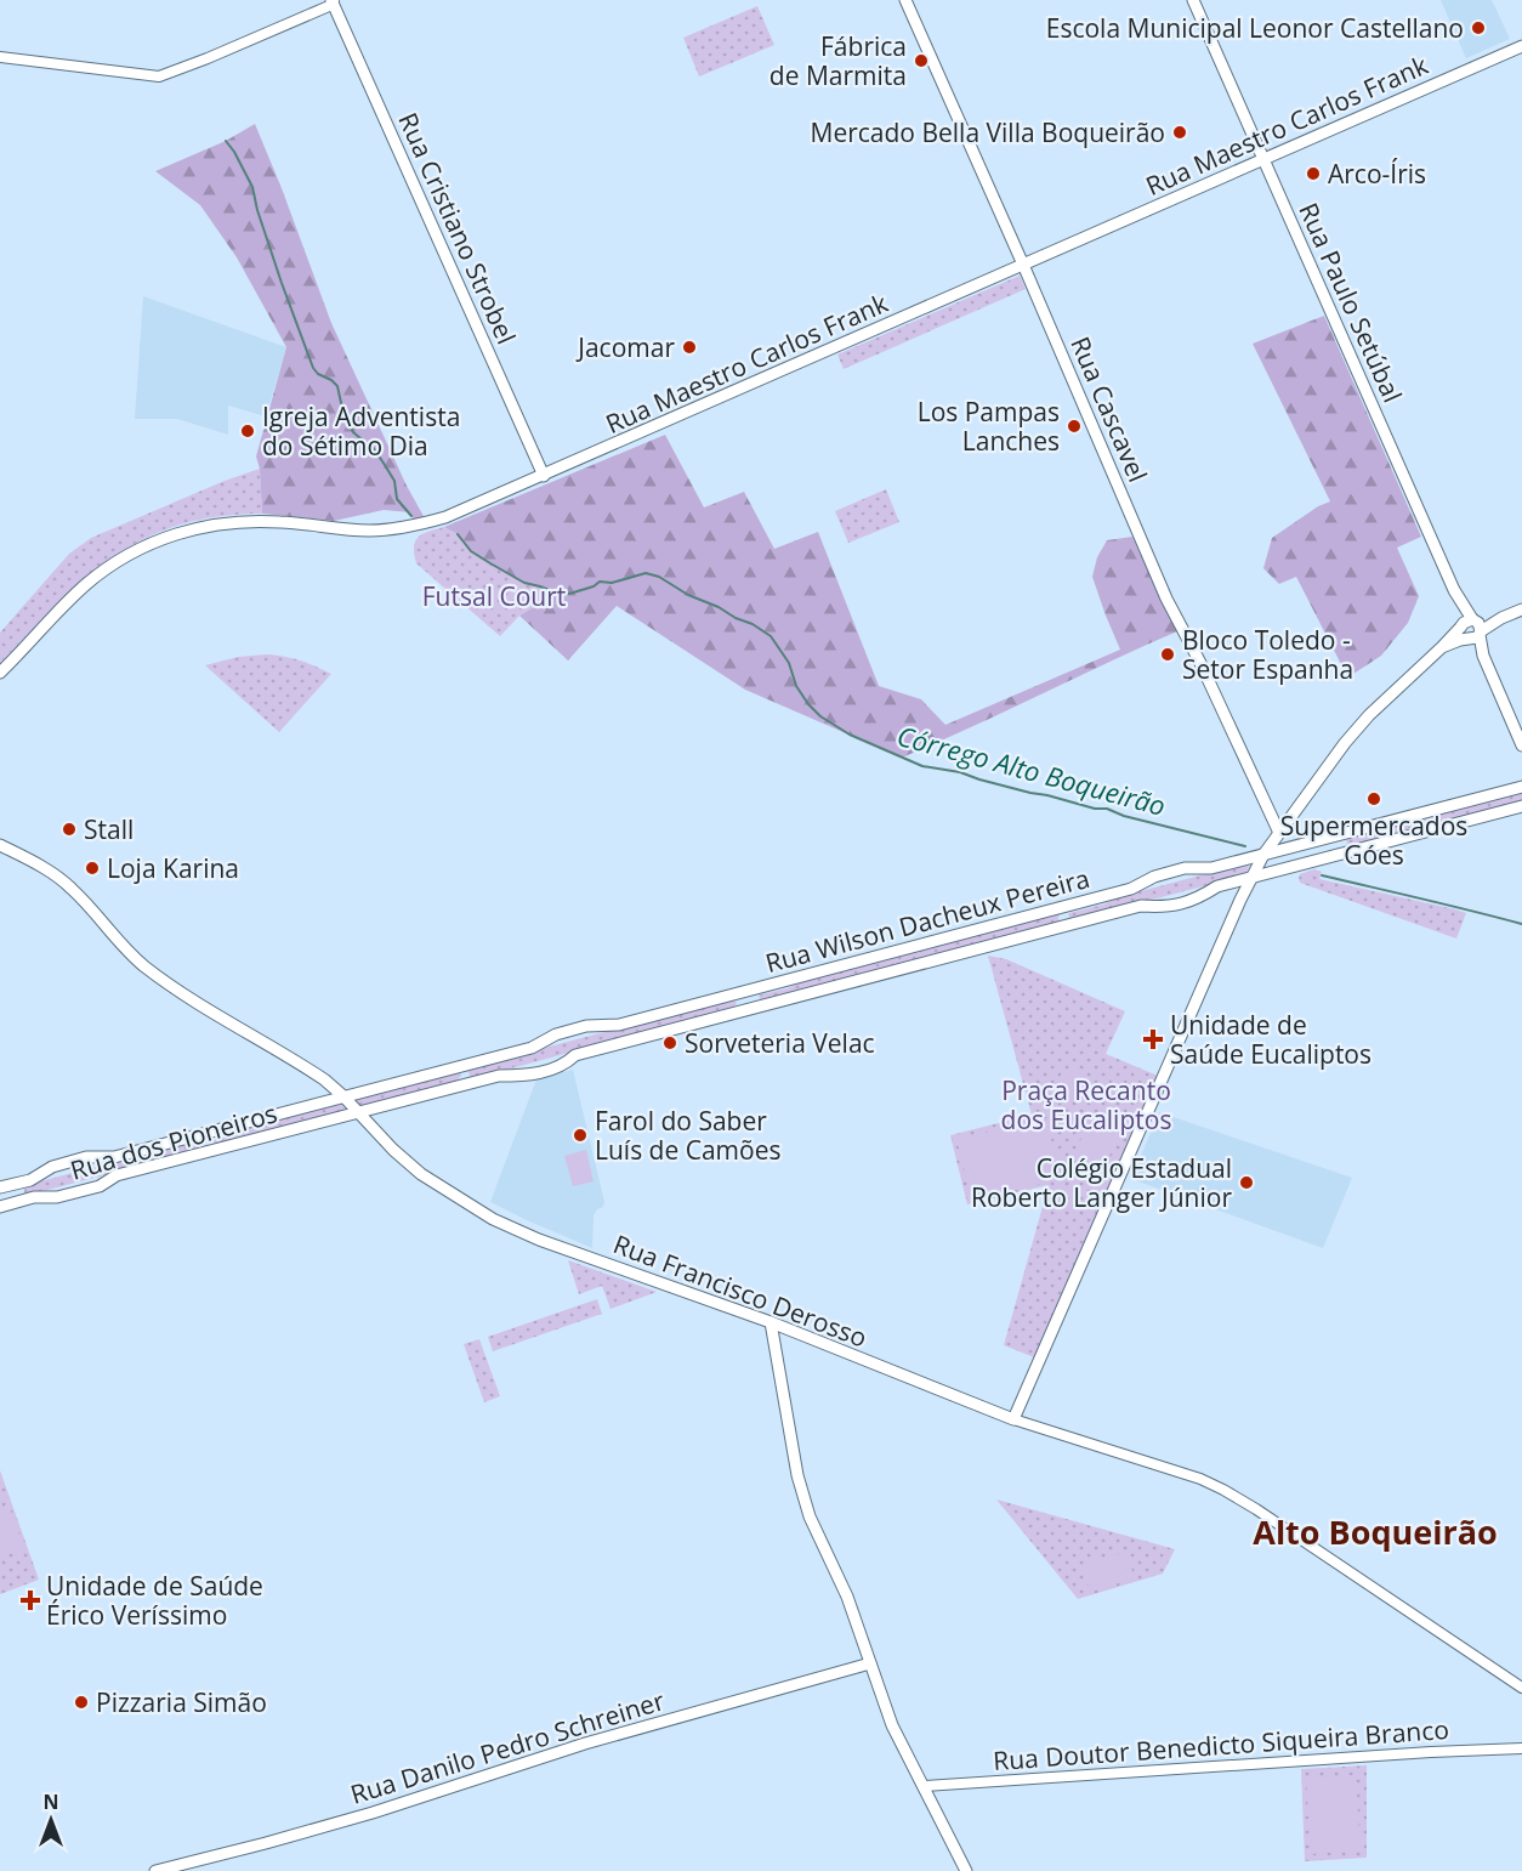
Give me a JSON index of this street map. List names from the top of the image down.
{
  "streets": {
    "main road": [
      "Rua Maestro Carlos Frank",
      "Rua Cristiano Strobel",
      "Rua Paulo Setúbal",
      "Rua Cascavel",
      "Rua Wilson Dacheux Pereira",
      "Rua dos Pioneiros",
      "Rua Francisco Derosso",
      "Rua Danilo Pedro Schreiner"
    ],
    "street": ["Rua Doutor Benedicto Siqueira Branco"]
  },
  "crossings": [
    ["Rua Maestro Carlos Frank", "Rua Cristiano Strobel"],
    ["Rua Maestro Carlos Frank", "Rua Paulo Setúbal"],
    ["Rua Maestro Carlos Frank", "Rua Cascavel"],
    ["Rua Cascavel", "Rua Wilson Dacheux Pereira"],
    ["Rua Wilson Dacheux Pereira", "Rua dos Pioneiros"],
    ["Rua Wilson Dacheux Pereira", "Rua Francisco Derosso"],
    ["Rua dos Pioneiros", "Rua Francisco Derosso"]
  ],
  "districts": ["Alto Boqueirão"],
  "water": ["Córrego Alto Boqueirão"],
  "parks": ["Futsal Court", "Praça Recanto dos Eucaliptos"],
  "places": {
    "other": [
      "Escola Municipal Leonor Castellano",
      "Fábrica de Marmita",
      "Mercado Bella Villa Boqueirão",
      "Arco-Íris",
      "Jacomar",
      "Los Pampas Lanches",
      "Igreja Adventista do Sétimo Dia",
      "Bloco Toledo - Setor Espanha",
      "Supermercados Góes",
      "Stall",
      "Loja Karina",
      "Sorveteria Velac",
      "Farol do Saber Luís de Camões",
      "Colégio Estadual Roberto Langer Júnior",
      "Pizzaria Simão"
    ],
    "health": ["Unidade de Saúde Eucaliptos", "Unidade de Saúde Érico Veríssimo"]
  },
  "north": "top"
}
